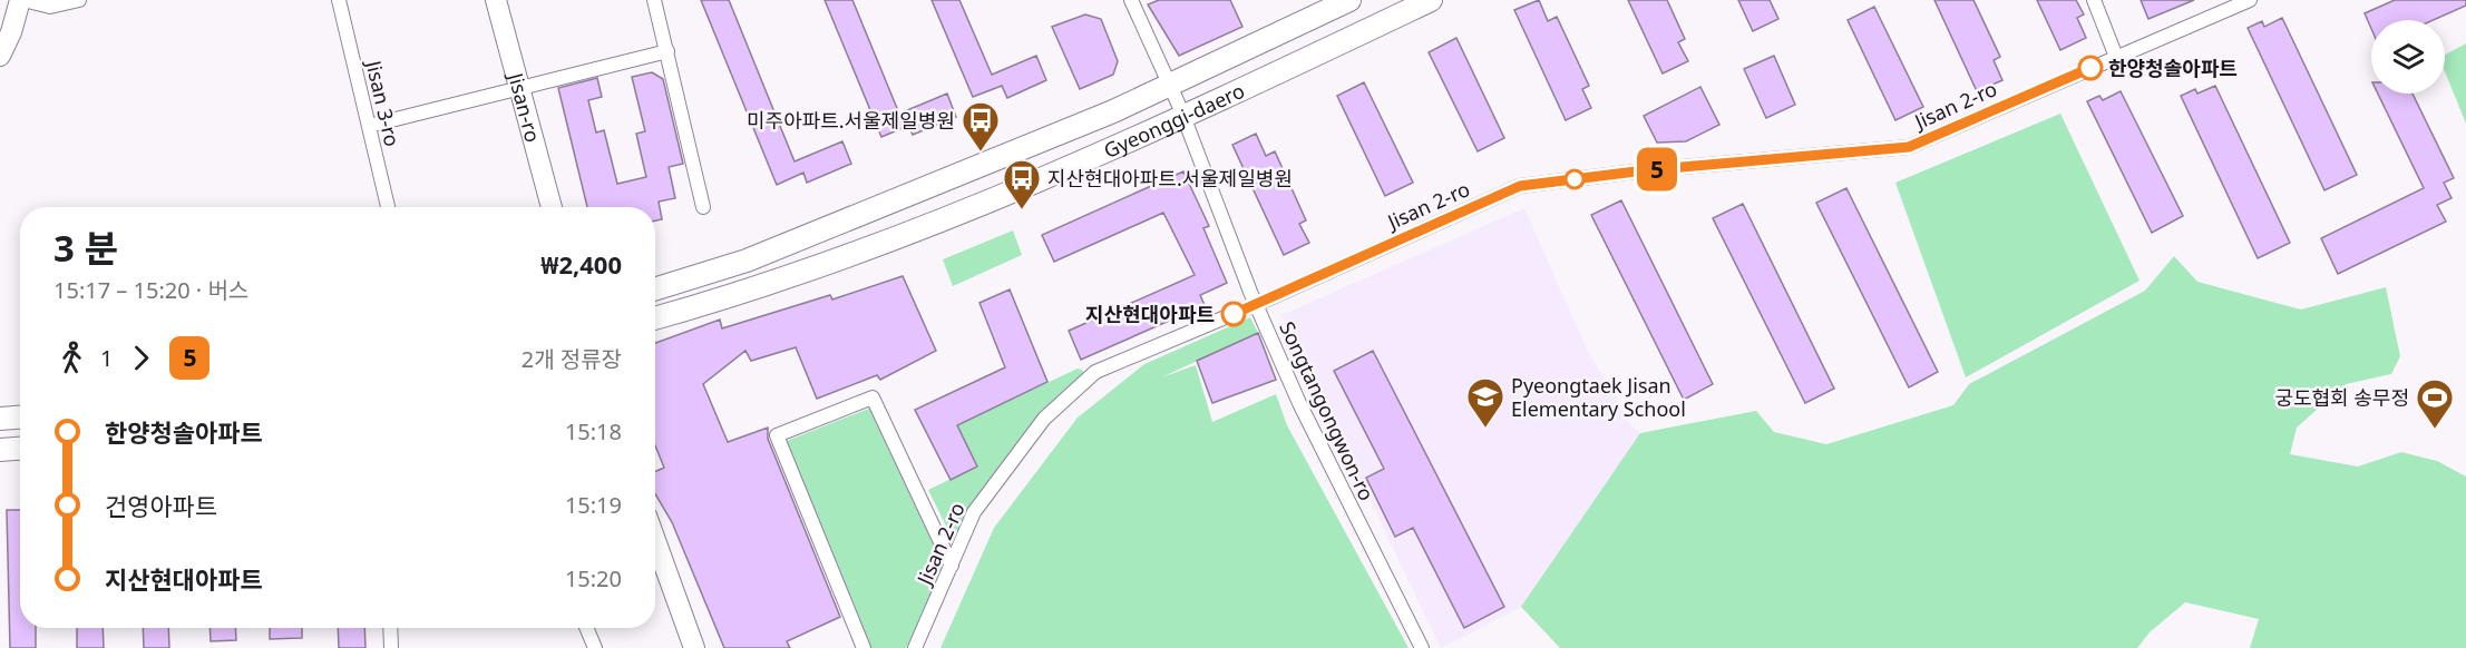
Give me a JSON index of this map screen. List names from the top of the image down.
{
  "streets": {
    "main road": ["Jisan-ro", "Gyeonggi-daero"],
    "street": ["Jisan 3-ro", "Jisan 2-ro", "Songtangongwon-ro"]
  },
  "crossings": [
    ["Jisan 2-ro", "Songtangongwon-ro"],
    ["Gyeonggi-daero", "Songtangongwon-ro"]
  ],
  "places": {
    "other": ["한양청솔아파트", "지산현대아파트"],
    "bus stop": ["미주아파트.서울제일병원", "지산현대아파트.서울제일병원"],
    "school or university": ["Pyeongtaek Jisan Elementary School"],
    "sports": ["궁도협회 송무정"]
  },
  "lines": ["bus line 5"],
  "page": {
    "on_map": "5",
    "heading": ["3 분", "15:17 – 15:20 · 버스", "₩2,400"],
    "legs": ["1", "5", "2개 정류장"],
    "list": [
      {
        "name": "한양청솔아파트",
        "value": "15:18"
      },
      {
        "name": "건영아파트",
        "value": "15:19"
      },
      {
        "name": "지산현대아파트",
        "value": "15:20"
      }
    ]
  }
}
